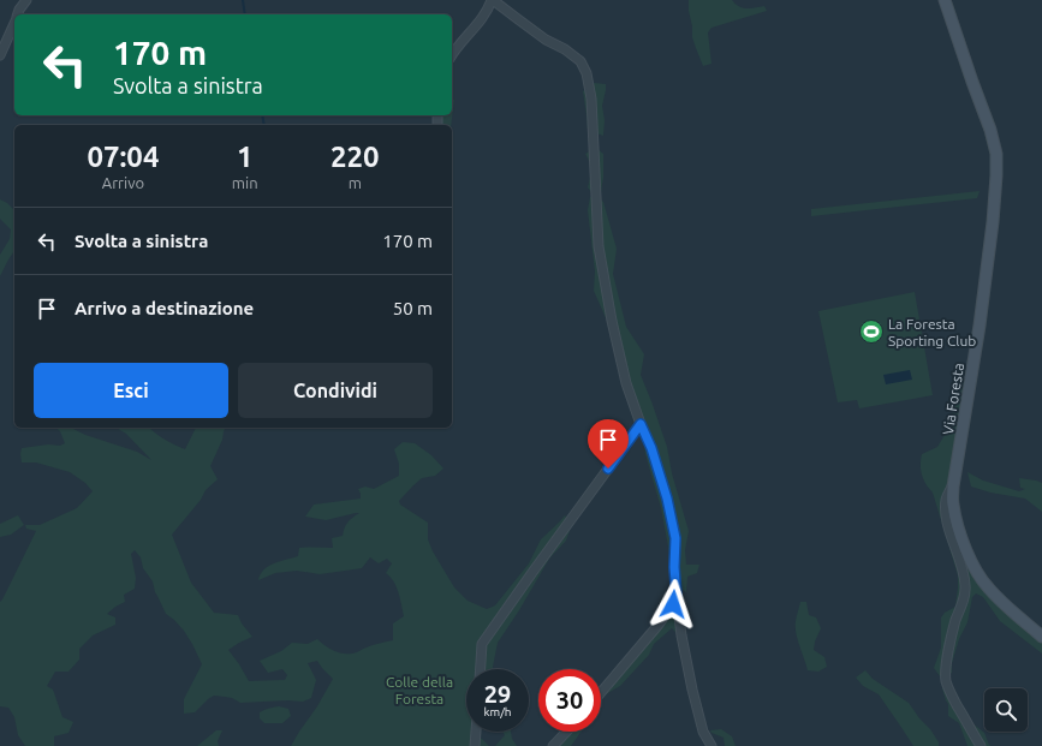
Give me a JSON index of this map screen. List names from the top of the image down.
{
  "streets": {
    "main road": ["Via Foresta"]
  },
  "parks": ["Colle della Foresta"],
  "places": {
    "sports": ["La Foresta Sporting Club"]
  },
  "page": {
    "turn": ["170 m", "Svolta a sinistra"],
    "eta": [
      "07:04",
      "Arrivo",
      "1",
      "min",
      "220",
      "m"
    ],
    "list": [
      {
        "name": "Svolta a sinistra",
        "value": "170 m"
      },
      {
        "name": "Arrivo a destinazione",
        "value": "50 m"
      }
    ],
    "buttons": ["Esci", "Condividi"],
    "speed": "29 km/h",
    "limit": "30"
  }
}
